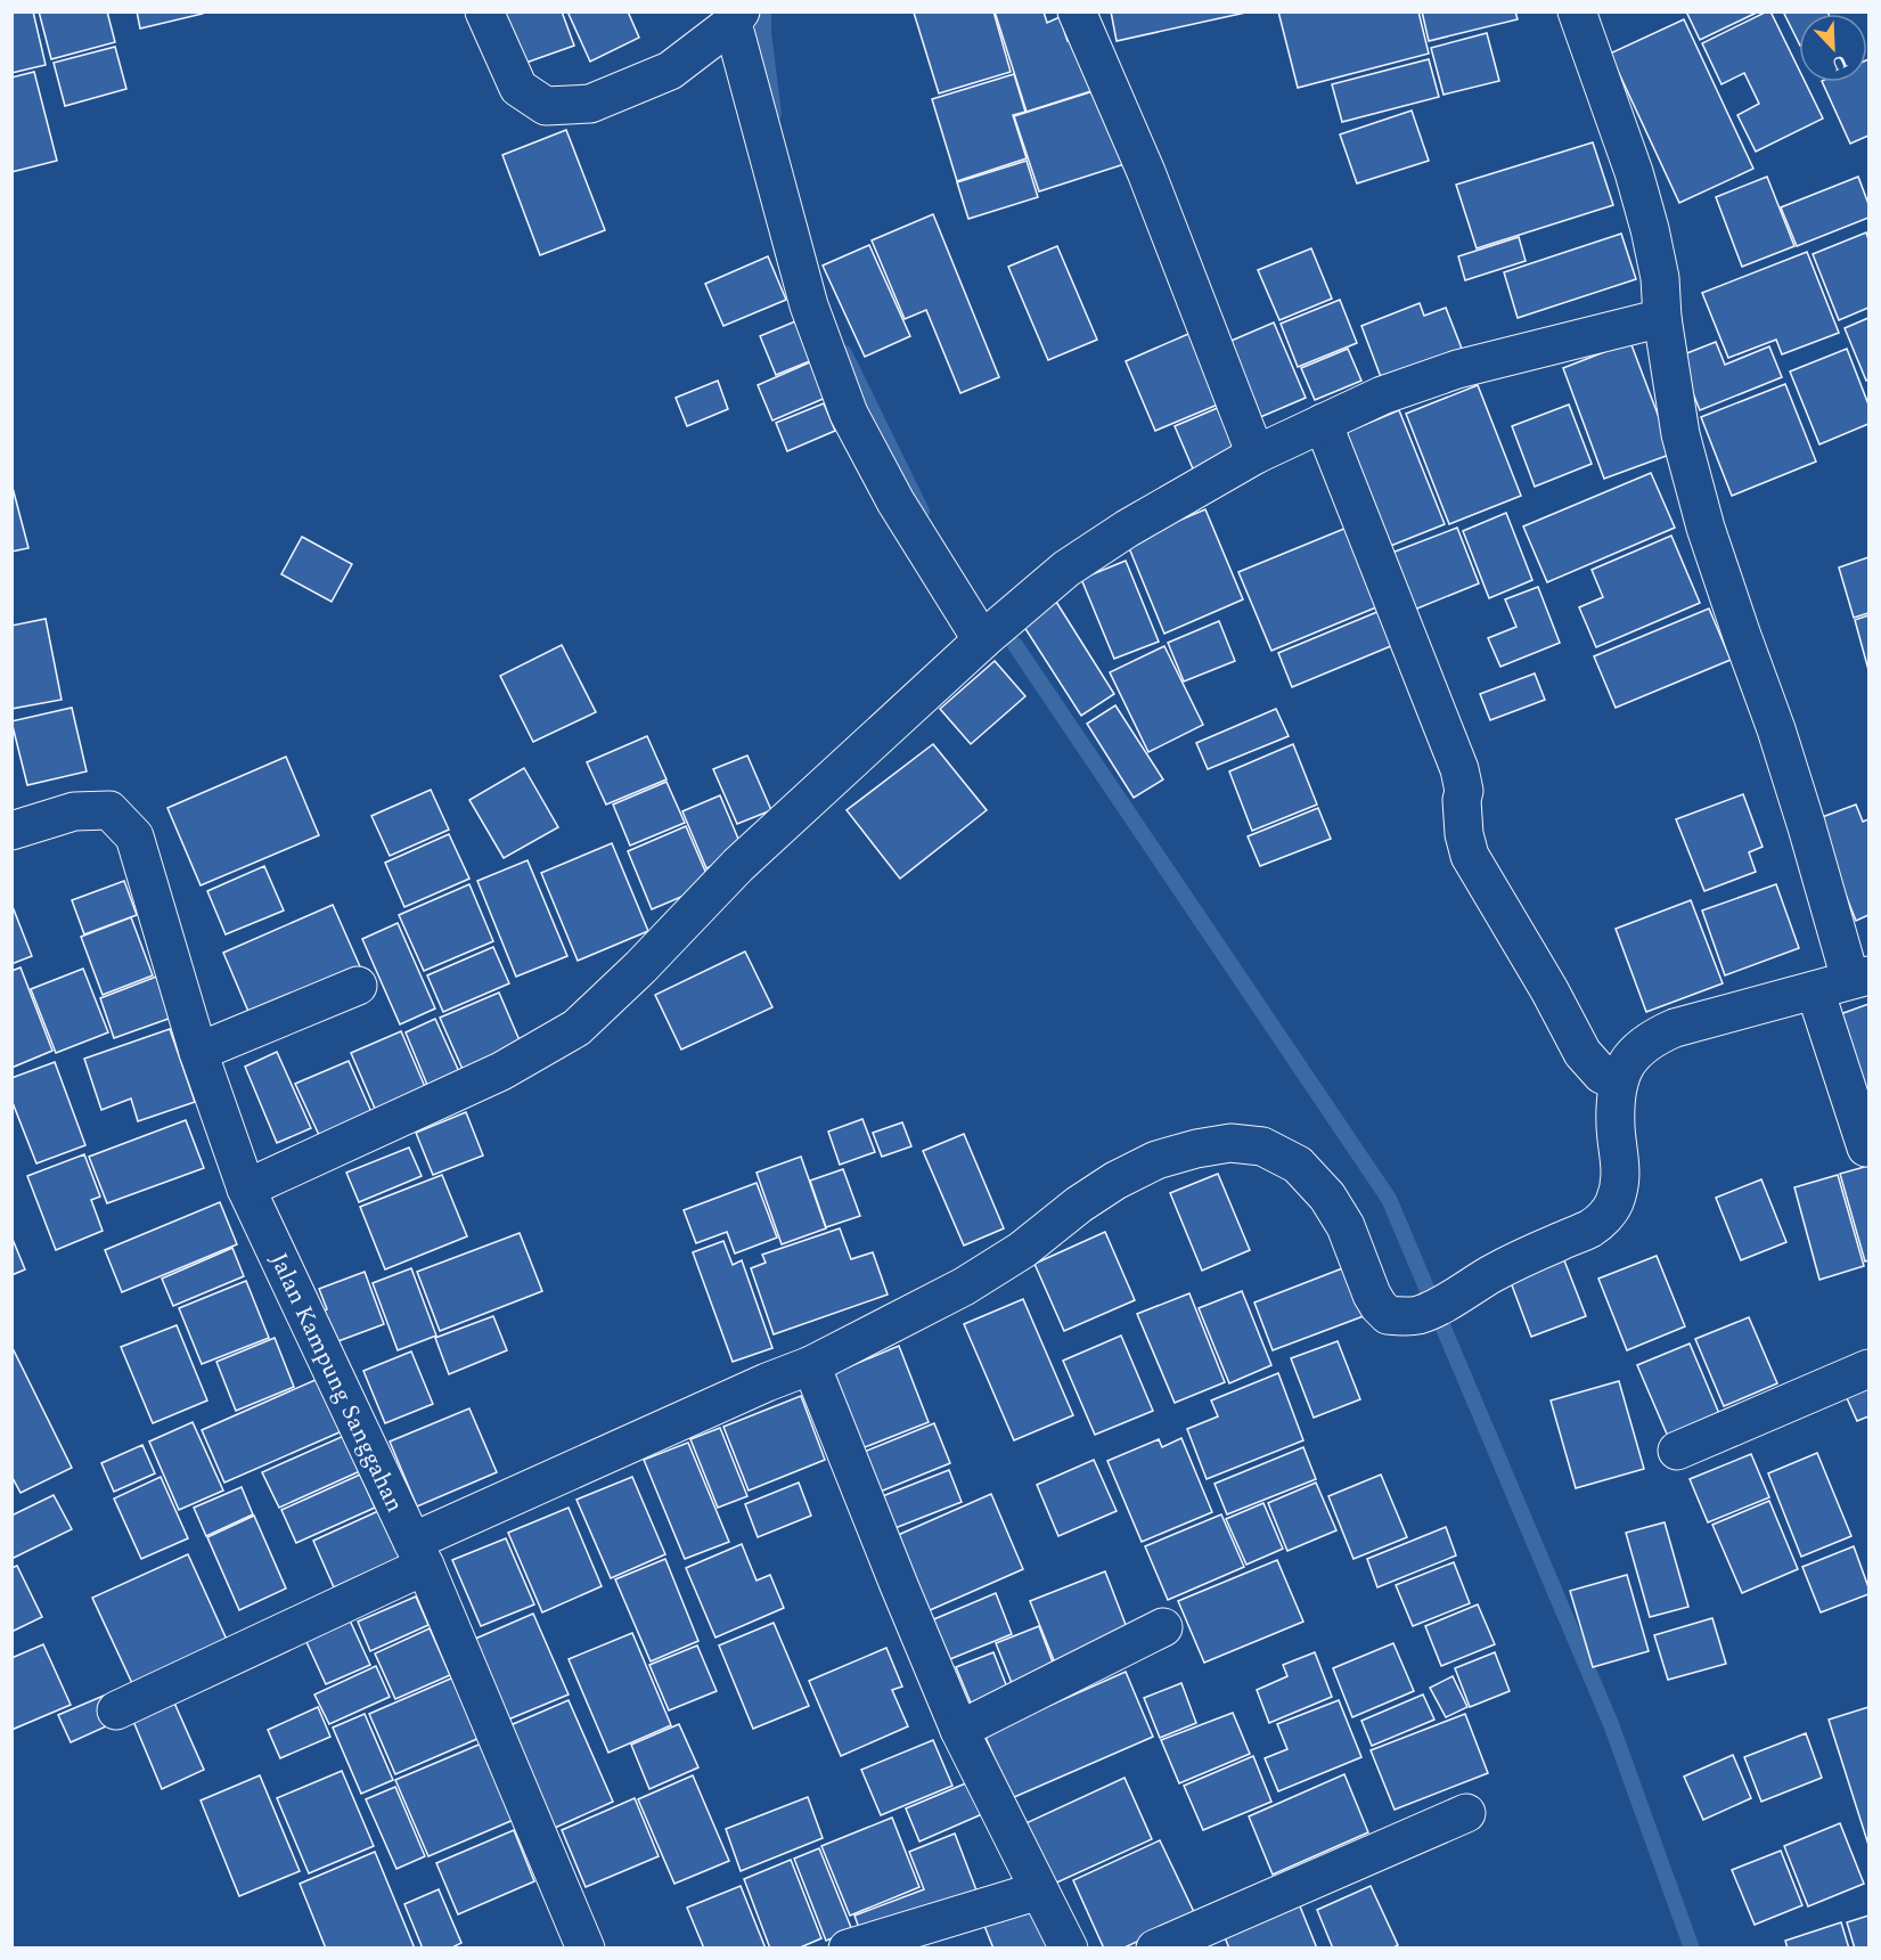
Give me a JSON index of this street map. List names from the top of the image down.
{
  "streets": {
    "street": ["Jalan Kampung Sanggahan"]
  },
  "north": "bottom right"
}
